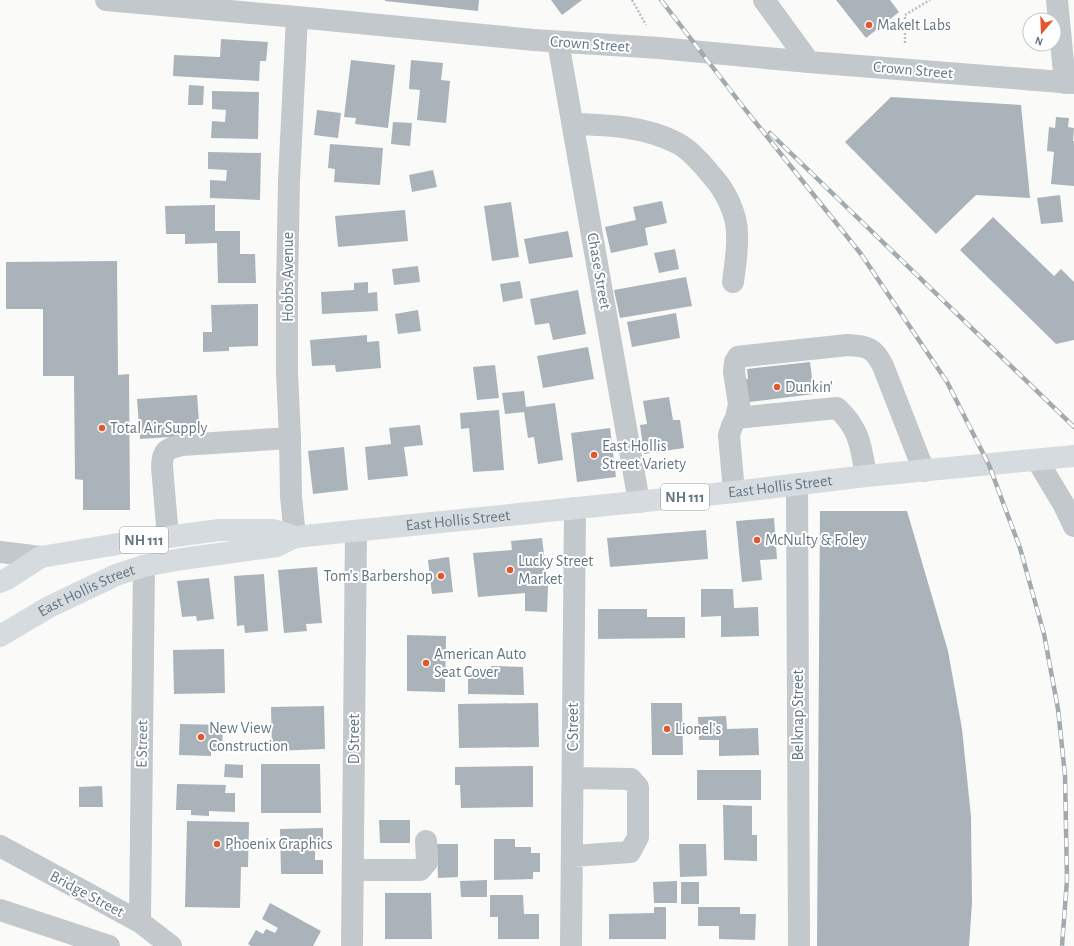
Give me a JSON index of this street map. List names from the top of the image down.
{
  "streets": {
    "main road": ["East Hollis Street", "NH 111"],
    "street": [
      "Crown Street",
      "Chase Street",
      "Hobbs Avenue",
      "Belknap Street",
      "C Street",
      "D Street",
      "E Street",
      "Bridge Street"
    ]
  },
  "crossings": [
    ["Crown Street", "Chase Street"],
    ["Crown Street", "Hobbs Avenue"],
    ["Chase Street", "East Hollis Street"],
    ["Hobbs Avenue", "East Hollis Street"],
    ["East Hollis Street", "Belknap Street"],
    ["East Hollis Street", "C Street"],
    ["East Hollis Street", "D Street"],
    ["East Hollis Street", "E Street"],
    ["E Street", "Bridge Street"]
  ],
  "places": [
    "MakeIt Labs",
    "Dunkin'",
    "Total Air Supply",
    "East Hollis Street Variety",
    "McNulty & Foley",
    "Lucky Street Market",
    "Tom's Barbershop",
    "American Auto Seat Cover",
    "Lionel's",
    "New View Construction",
    "Phoenix Graphics"
  ],
  "north": "bottom"
}
